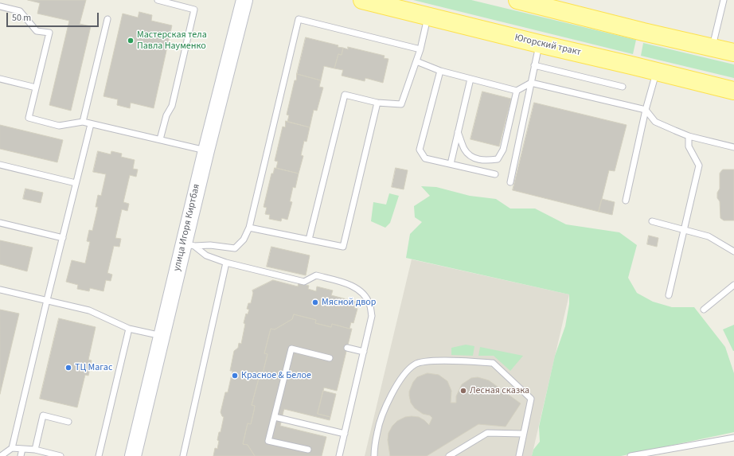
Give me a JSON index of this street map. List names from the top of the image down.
{
  "streets": {
    "main road": ["Югорский тракт", "улица Игоря Киртбая"]
  },
  "places": [
    "Мастерская тела Павла Науменко",
    "Мясной двор",
    "ТЦ Магас",
    "Красное & Белое",
    "Лесная сказка"
  ],
  "scale_bar": "50 m"
}
